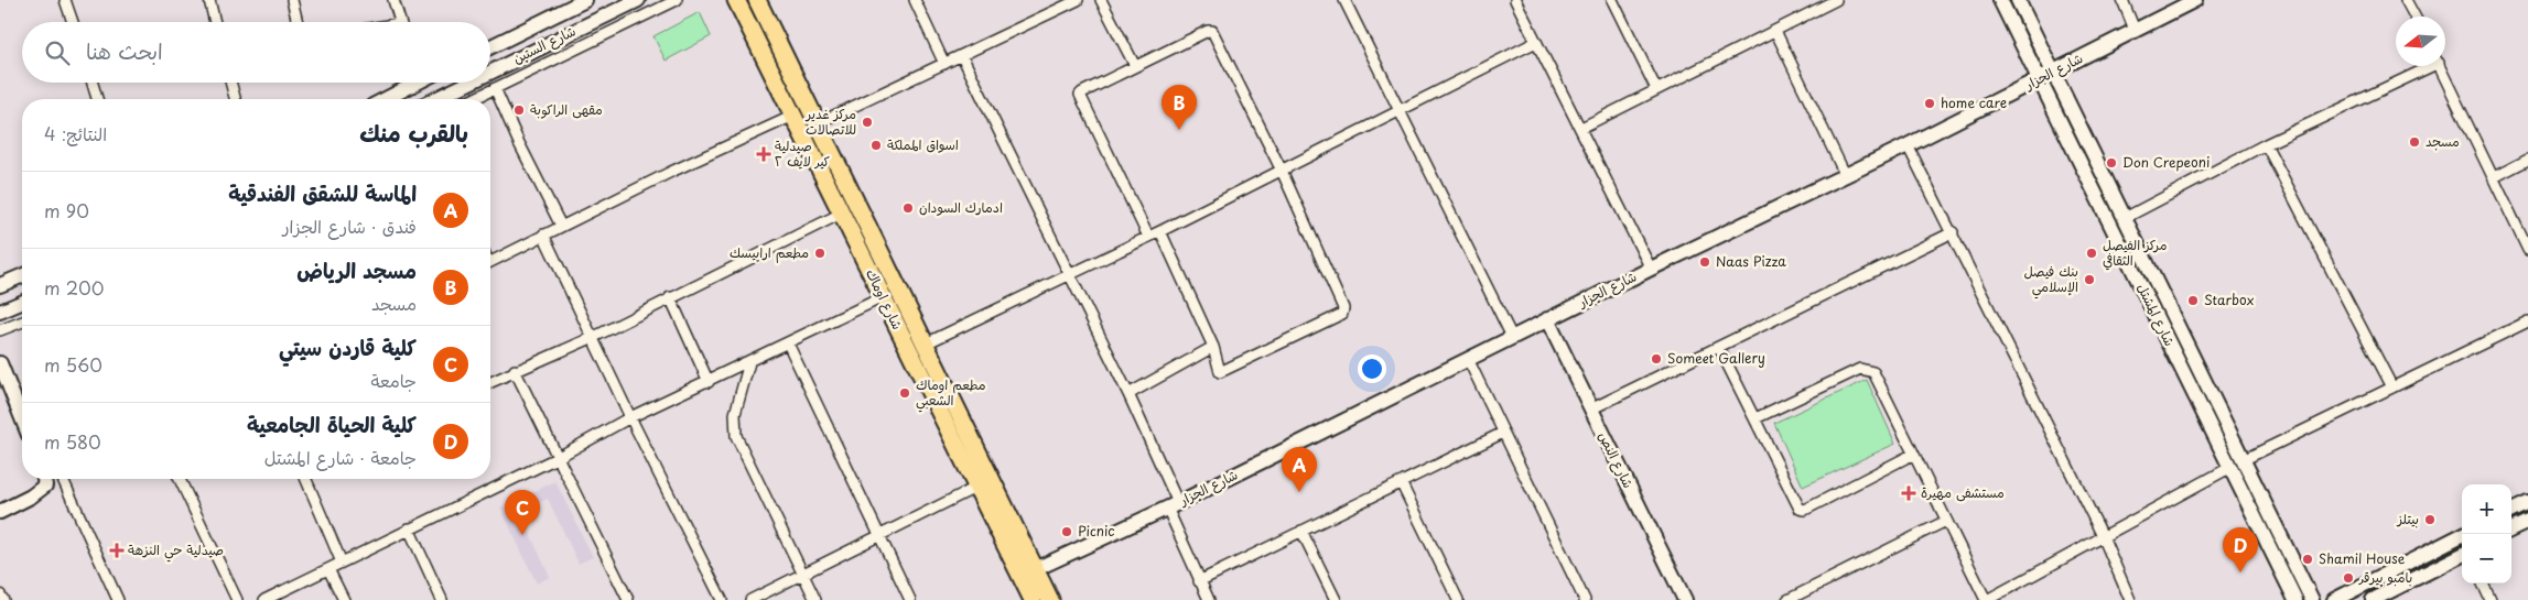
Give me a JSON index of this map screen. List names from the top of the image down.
{
  "streets": {
    "main road": ["شارع اوماك"],
    "street": [
      "شارع الستين",
      "شارع الجزار",
      "شارع المشتل",
      "شارع النص"
    ]
  },
  "crossings": [
    ["شارع الجزار", "شارع اوماك"],
    ["شارع الجزار", "شارع المشتل"],
    ["شارع الجزار", "شارع النص"]
  ],
  "places": {
    "other": [
      "home care",
      "مقهى الراكوبة",
      "مركز غدير للاتصالات",
      "مسجد",
      "اسواق المملكة",
      "Don Crepeoni",
      "ادمارك السودان",
      "مطعم ارابيسك",
      "مركز الفيصل الثقافي",
      "Naas Pizza",
      "بنك فيصل الإسلامي",
      "Starbox",
      "Someet Gallery",
      "مطعم اوماك الشعبي",
      "بيتلز",
      "Picnic",
      "Shamil House",
      "بامبو بيرقر"
    ],
    "health": ["صيدلية كير لايف ٢", "مستشفى مهيرة", "صيدلية حي النزهة"]
  },
  "north": "left",
  "page": {
    "search": "ابحث هنا",
    "pins": [
      "B",
      "A",
      "C",
      "D"
    ],
    "heading": ["بالقرب منك", "النتائج: 4"],
    "list": [
      {
        "mark": "A",
        "name": "الماسة للشقق الفندقية",
        "note": "فندق · شارع الجزار",
        "value": "90 m"
      },
      {
        "mark": "B",
        "name": "مسجد الرياض",
        "note": "مسجد",
        "value": "200 m"
      },
      {
        "mark": "C",
        "name": "كلية قاردن سيتي",
        "note": "جامعة",
        "value": "560 m"
      },
      {
        "mark": "D",
        "name": "كلية الحياة الجامعية",
        "note": "جامعة · شارع المشتل",
        "value": "580 m"
      }
    ],
    "map_buttons": ["+", "−"]
  }
}
